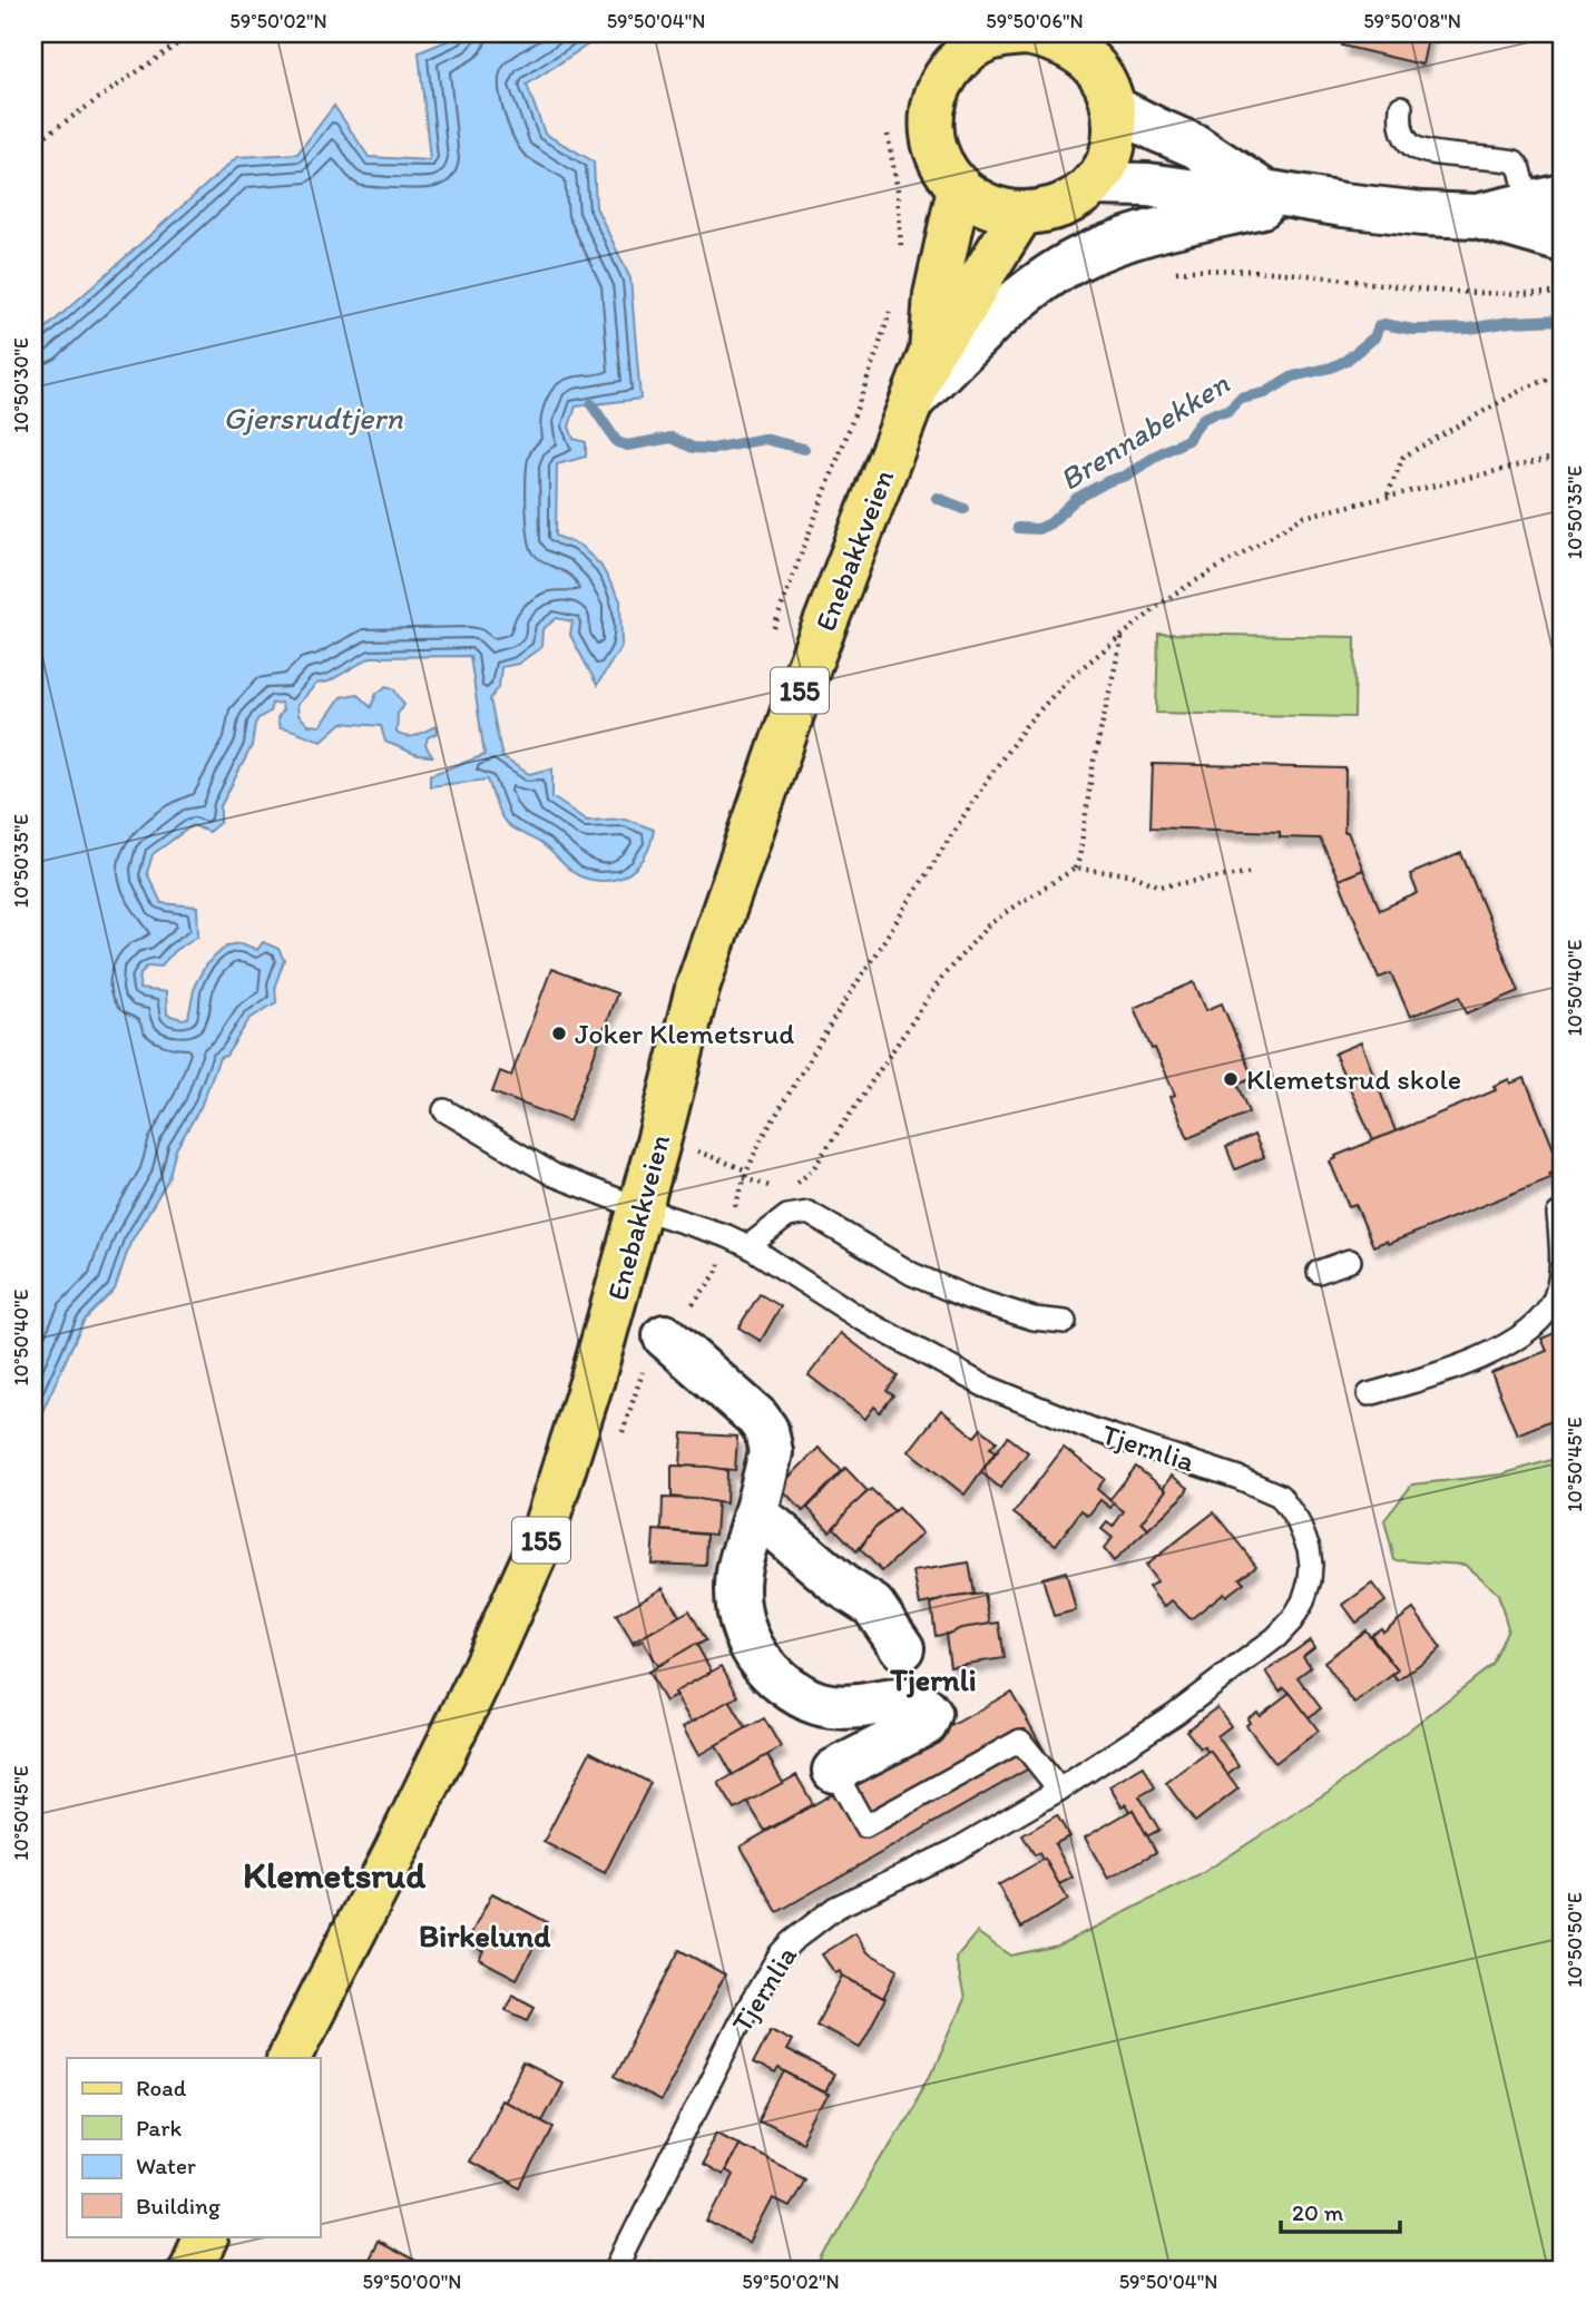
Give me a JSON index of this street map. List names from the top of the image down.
{
  "streets": {
    "main road": ["Enebakkveien", "155"],
    "lane": ["Tjernlia"]
  },
  "crossings": [
    ["Enebakkveien", "Tjernlia"]
  ],
  "districts": ["Tjernli", "Klemetsrud", "Birkelund"],
  "water": ["Gjersrudtjern", "Brennabekken"],
  "places": ["Joker Klemetsrud", "Klemetsrud skole"],
  "legend": [
    "Road",
    "Park",
    "Water",
    "Building"
  ],
  "scale_bar": "20 m",
  "coordinates": [
    "59°50'02\"N",
    "59°50'04\"N",
    "59°50'06\"N",
    "59°50'08\"N",
    "10°50'30\"E",
    "10°50'35\"E",
    "10°50'40\"E",
    "10°50'45\"E",
    "10°50'50\"E",
    "59°50'00\"N"
  ]
}
